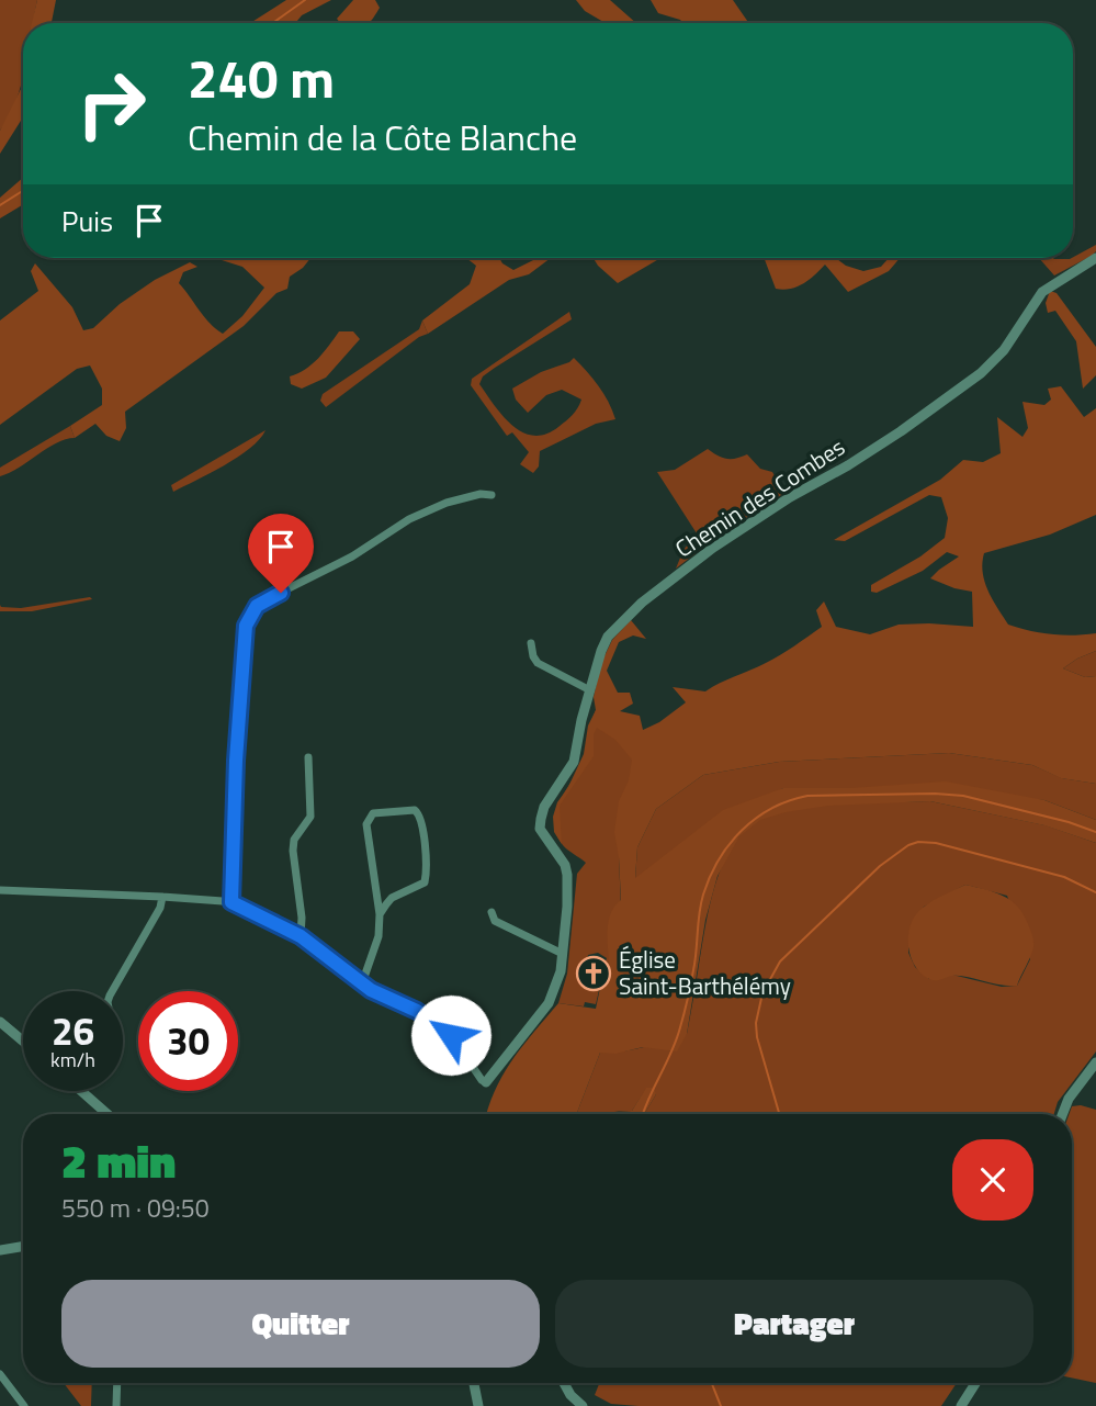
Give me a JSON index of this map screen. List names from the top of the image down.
{
  "streets": {
    "street": ["Chemin des Combes"]
  },
  "places": {
    "church": ["Église Saint-Barthélémy"]
  },
  "page": {
    "turn": ["240 m", "Chemin de la Côte Blanche"],
    "then": "Puis",
    "speed": "26 km/h",
    "limit": "30",
    "heading": ["2 min", "550 m · 09:50"],
    "buttons": ["Quitter", "Partager"]
  }
}
